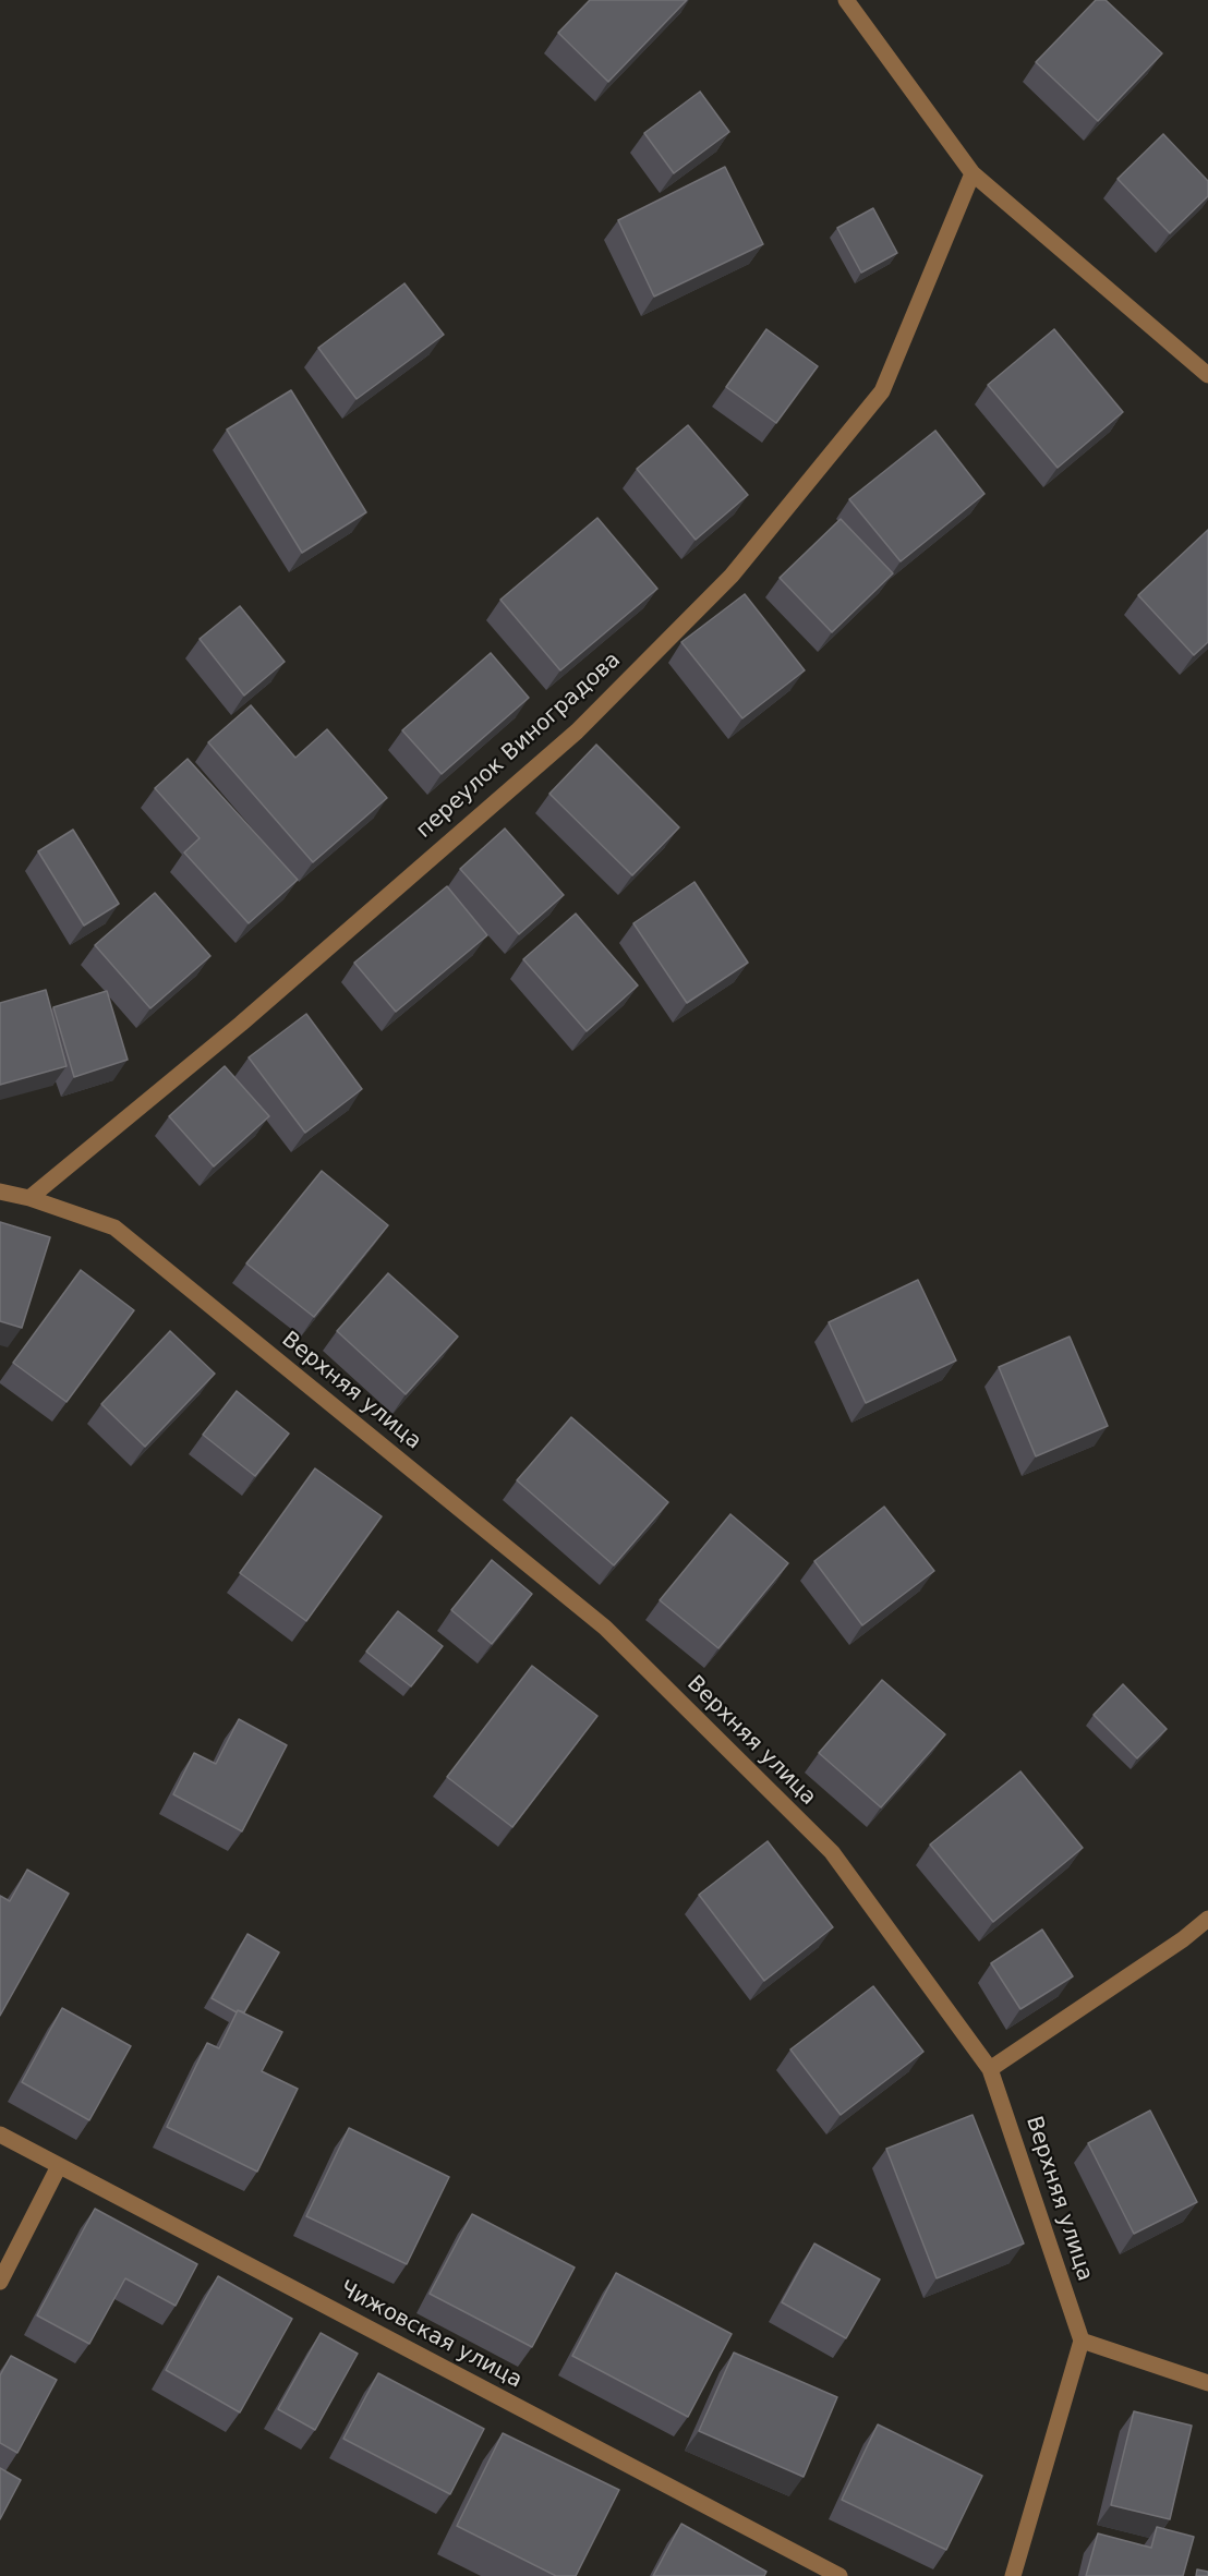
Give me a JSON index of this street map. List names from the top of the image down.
{
  "streets": {
    "street": ["переулок Виноградова", "Верхняя улица", "Чижовская улица"]
  },
  "crossings": [
    ["переулок Виноградова", "Верхняя улица"]
  ]
}
